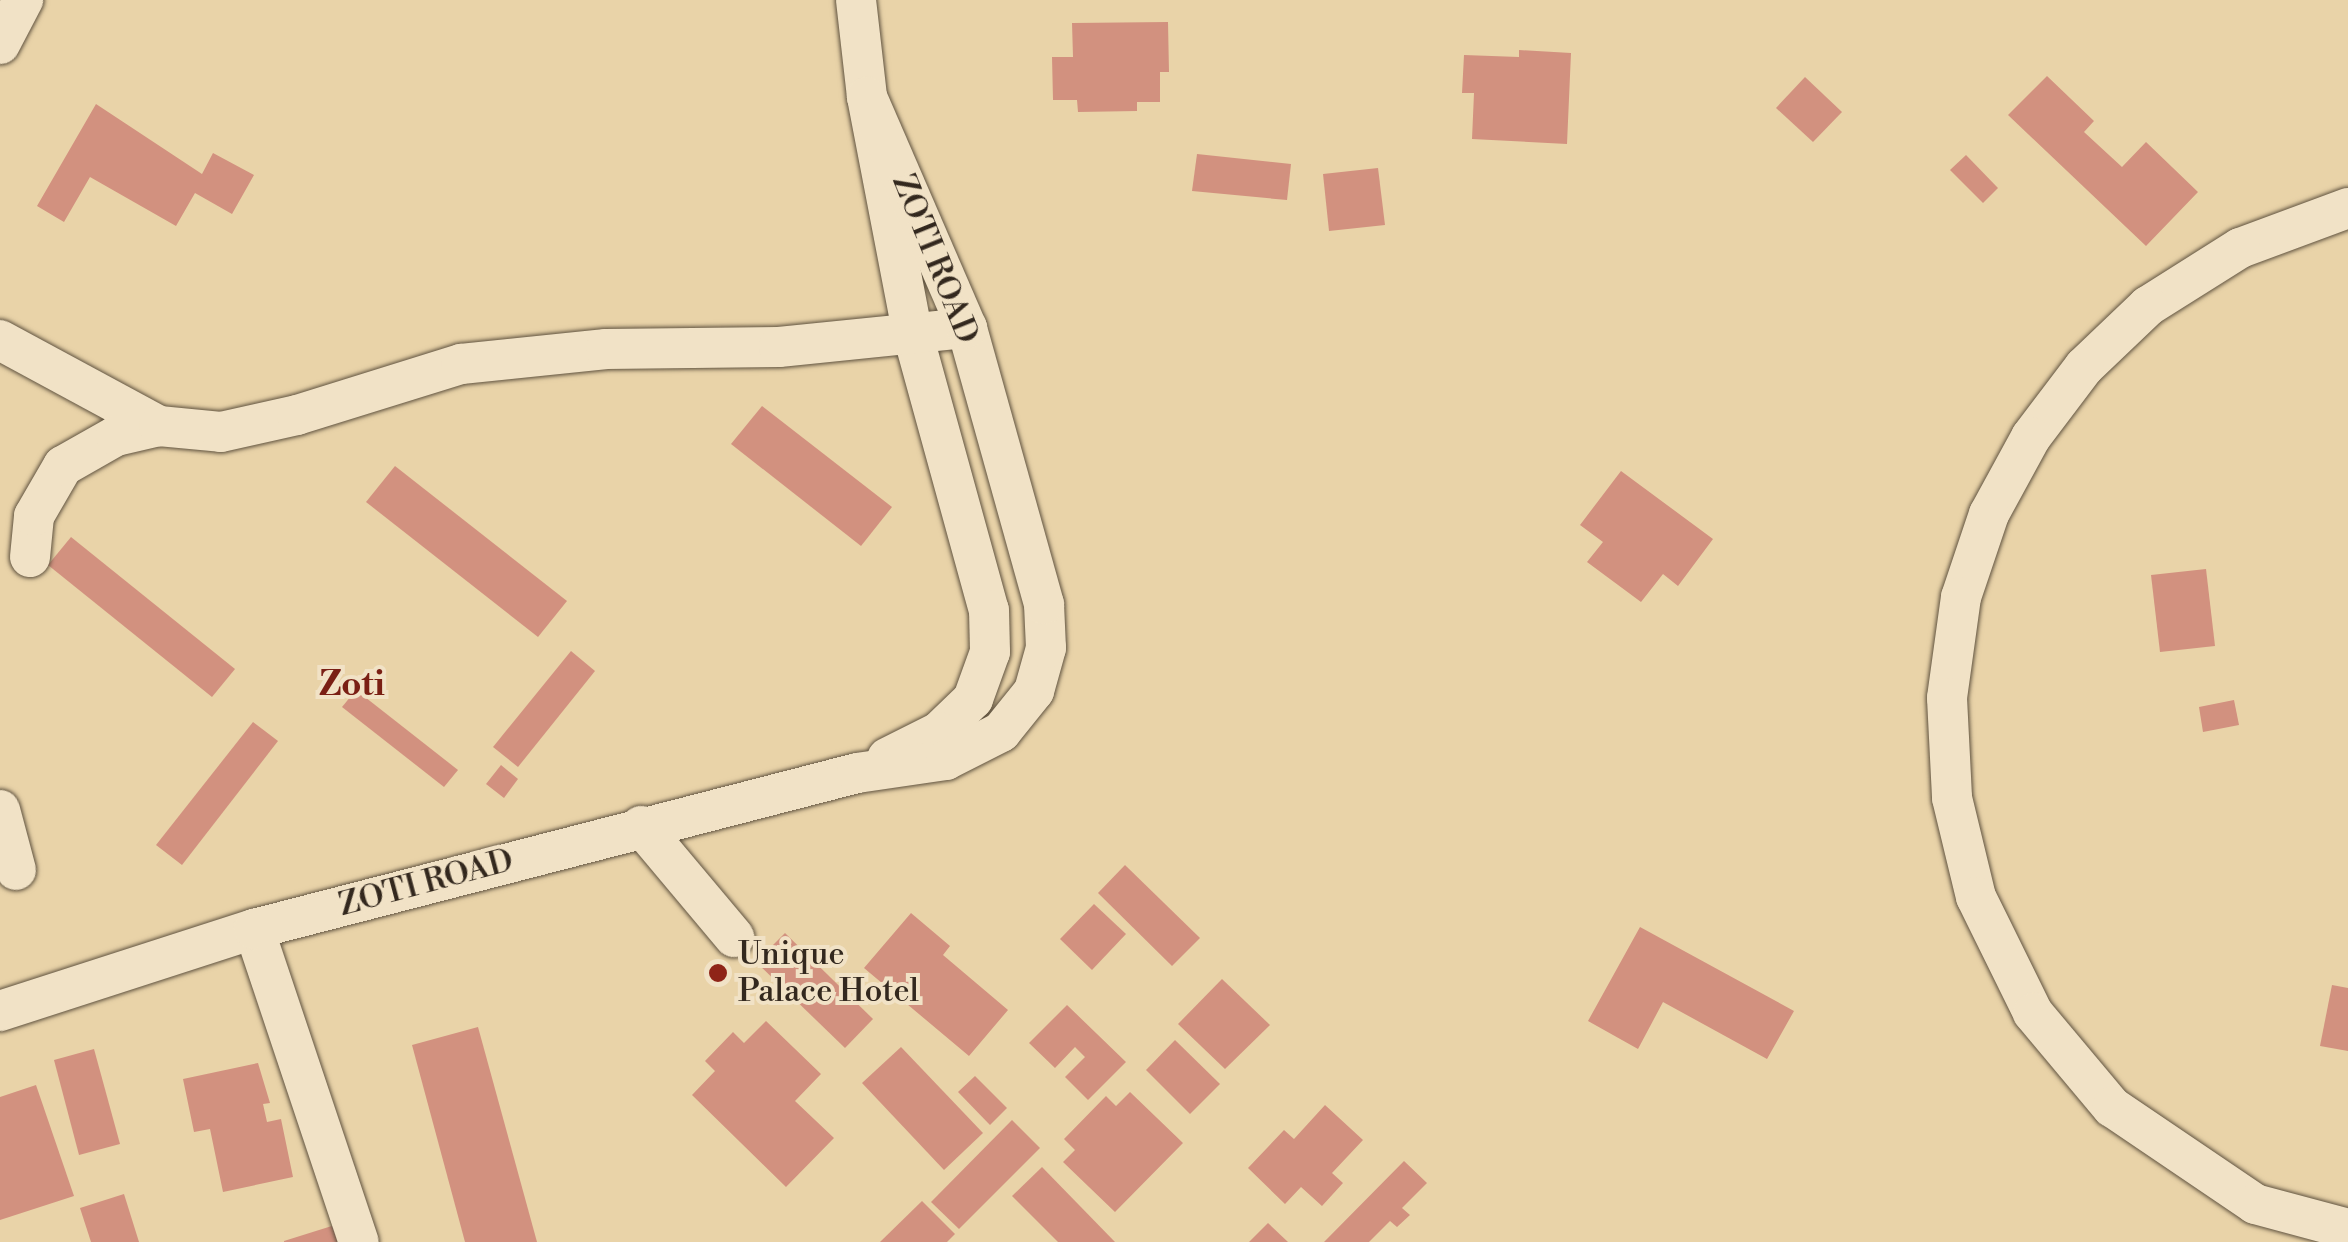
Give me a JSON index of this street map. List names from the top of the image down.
{
  "streets": {
    "street": ["ZOTI ROAD"]
  },
  "districts": ["Zoti"],
  "places": ["Unique Palace Hotel"]
}
